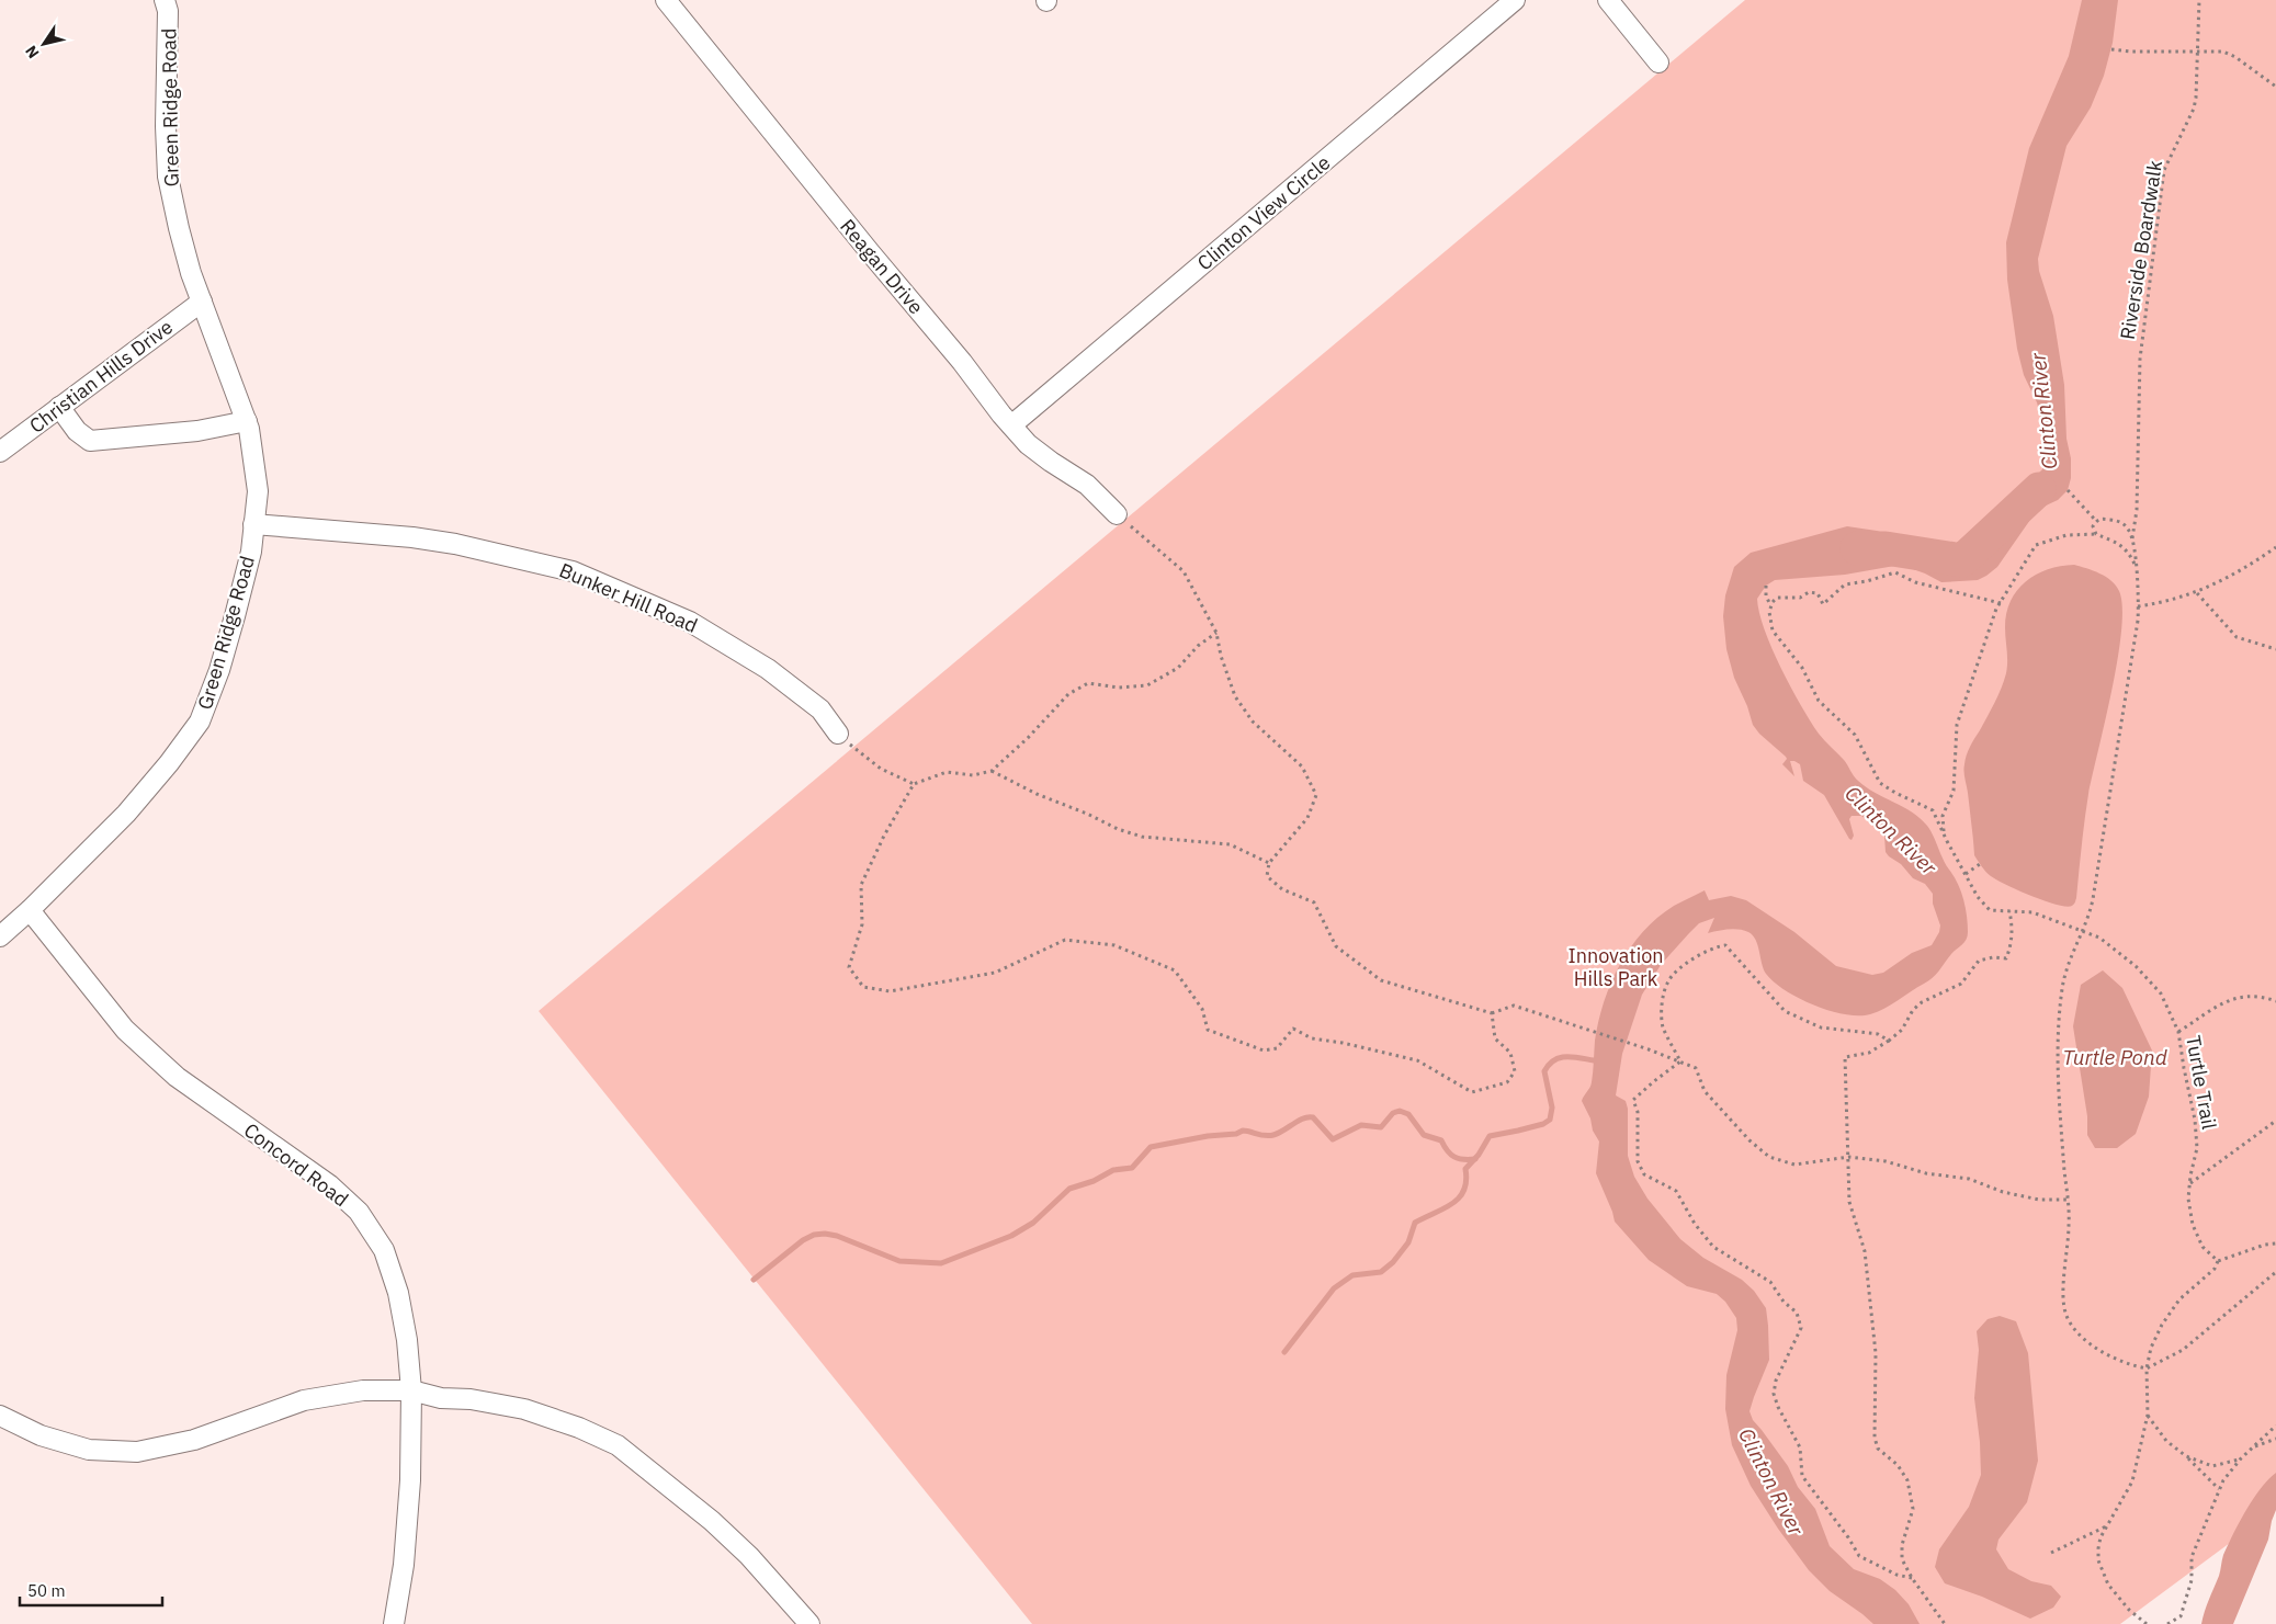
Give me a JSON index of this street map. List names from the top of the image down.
{
  "streets": {
    "street": [
      "Green Ridge Road",
      "Clinton View Circle",
      "Reagan Drive",
      "Christian Hills Drive",
      "Bunker Hill Road",
      "Concord Road"
    ],
    "path": ["Riverside Boardwalk", "Turtle Trail"]
  },
  "crossings": [
    ["Green Ridge Road", "Christian Hills Drive"],
    ["Green Ridge Road", "Bunker Hill Road"],
    ["Green Ridge Road", "Concord Road"],
    ["Clinton View Circle", "Reagan Drive"],
    ["Riverside Boardwalk", "Turtle Trail"]
  ],
  "water": ["Clinton River", "Turtle Pond"],
  "parks": ["Innovation Hills Park"],
  "scale_bar": "50 m",
  "north": "bottom left"
}
